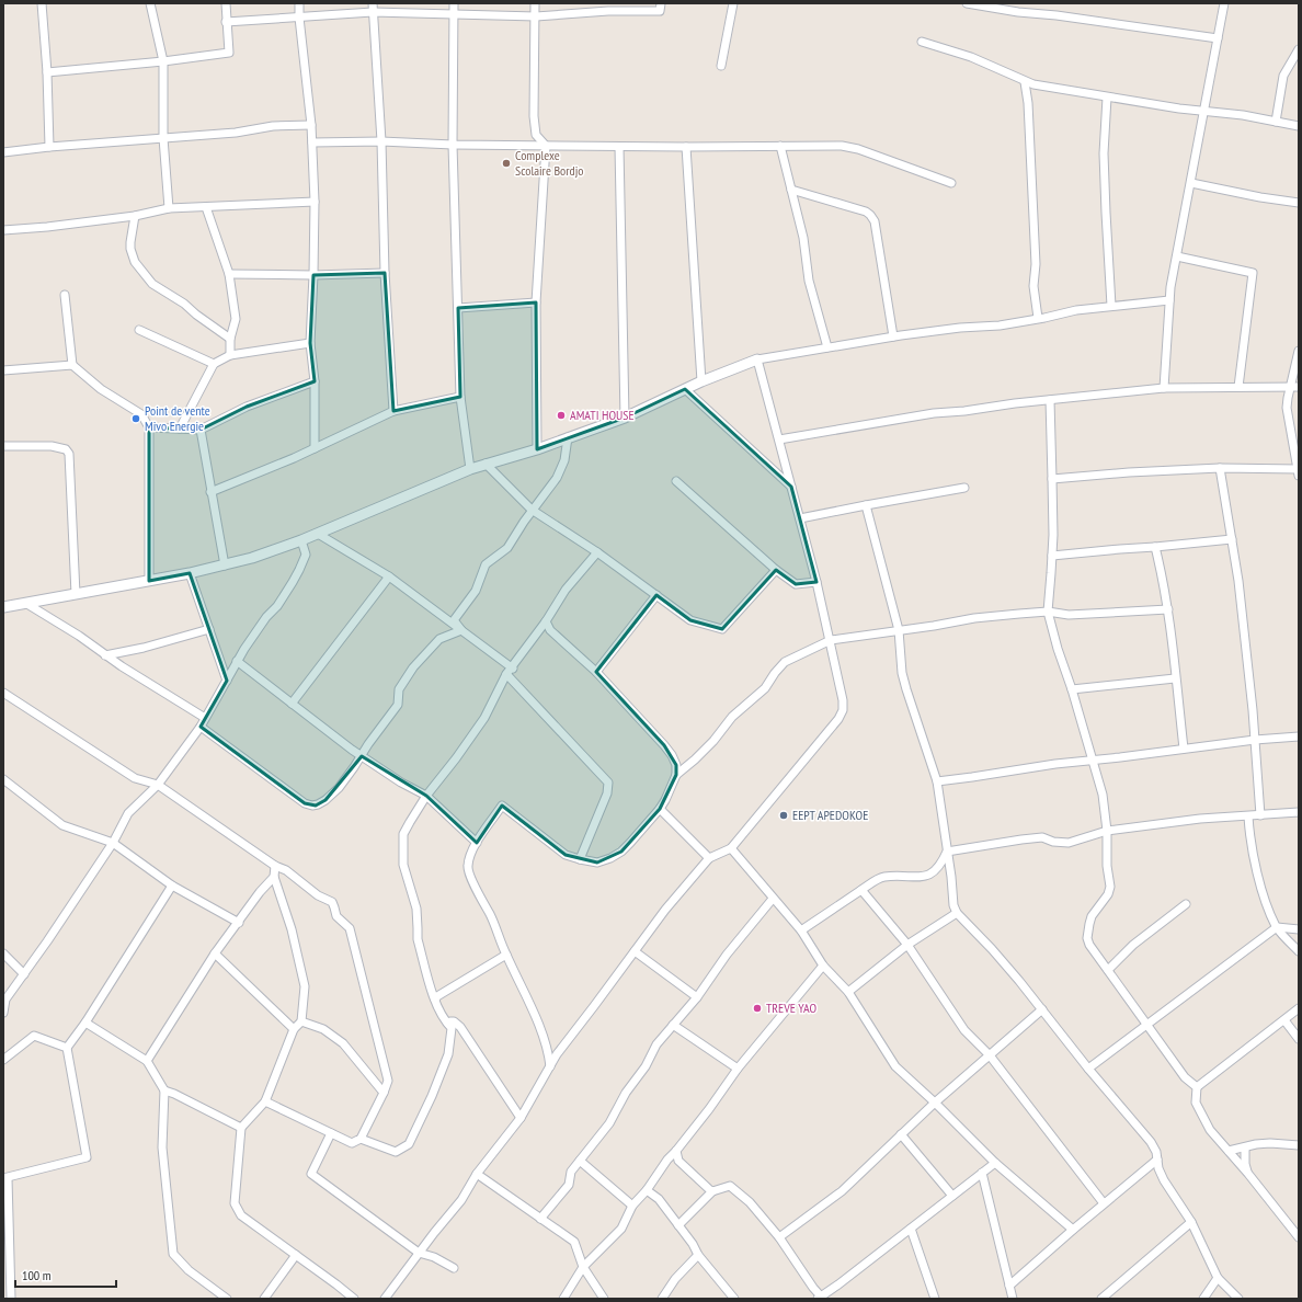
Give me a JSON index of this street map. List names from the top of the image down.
{
  "places": [
    "Complexe Scolaire Bordjo",
    "AMATI HOUSE",
    "Point de vente Mivo Energie",
    "EEPT APEDOKOE",
    "TREVE YAO"
  ],
  "scale_bar": "100 m"
}
